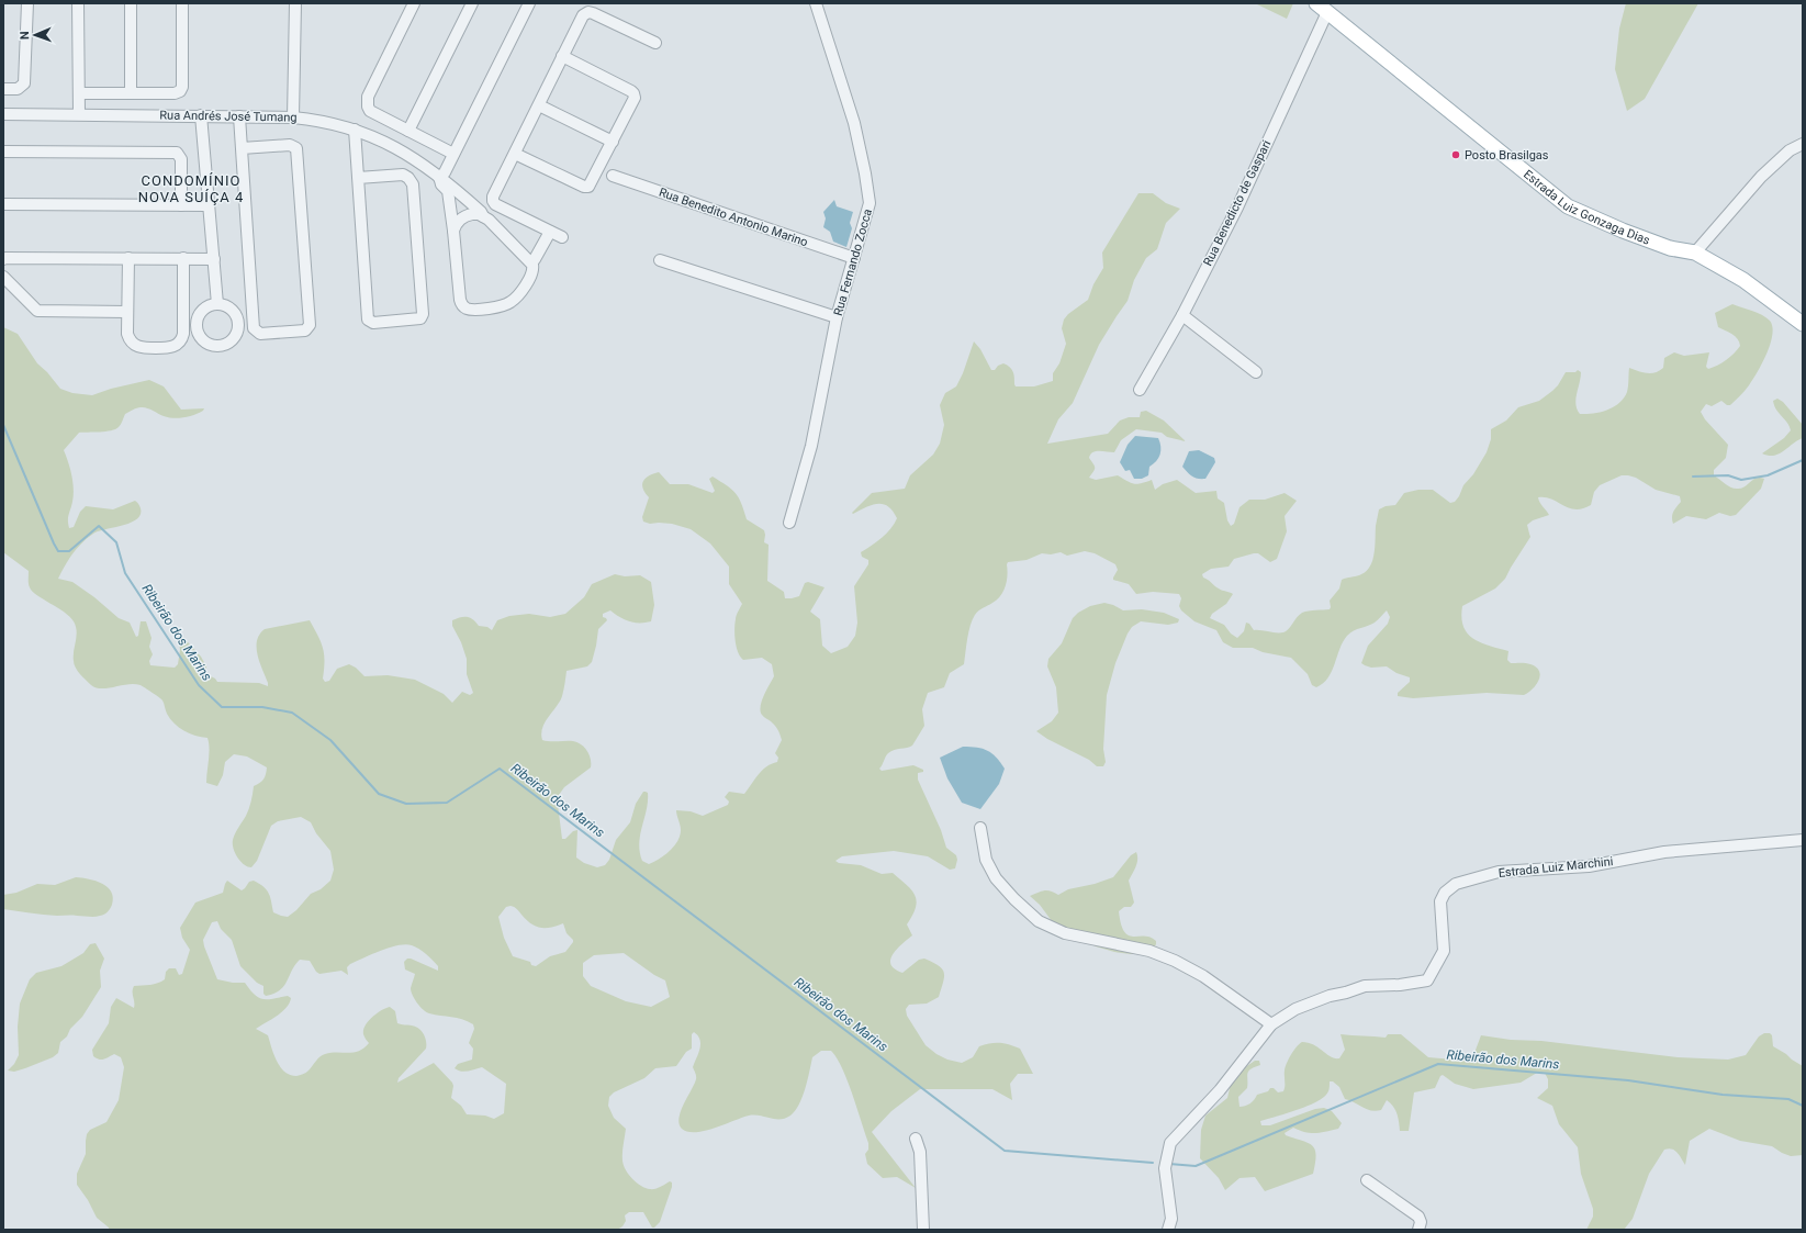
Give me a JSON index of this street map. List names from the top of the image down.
{
  "streets": {
    "main road": ["Estrada Luiz Gonzaga Dias"],
    "street": [
      "Rua Andrés José Tumang",
      "Rua Benedicto de Gaspari",
      "Rua Benedito Antonio Marino",
      "Rua Fernando Zocca",
      "Estrada Luiz Marchini"
    ]
  },
  "crossings": [
    ["Rua Benedicto de Gaspari", "Estrada Luiz Gonzaga Dias"],
    ["Rua Benedito Antonio Marino", "Rua Fernando Zocca"]
  ],
  "districts": ["CONDOMÍNIO NOVA SUÍÇA 4"],
  "water": ["Ribeirão dos Marins"],
  "places": ["Posto Brasilgas"],
  "north": "left"
}
